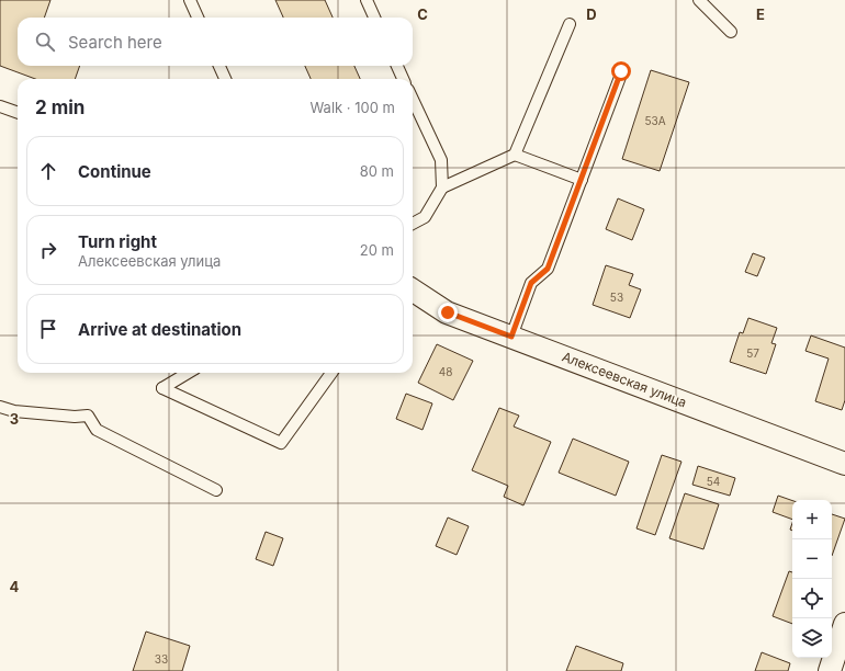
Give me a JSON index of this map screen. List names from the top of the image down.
{
  "streets": {
    "street": ["Алексеевская улица"]
  },
  "house_numbers": [
    "53А",
    "53",
    "57",
    "48",
    "54",
    "33"
  ],
  "page": {
    "search": "Search here",
    "heading": ["2 min", "Walk · 100 m"],
    "list": [
      ["Continue", "80 m"],
      ["Turn right", "Алексеевская улица", "20 m"],
      "Arrive at destination"
    ],
    "map_buttons": ["+", "−"]
  },
  "grid": {
    "columns": ["C", "D", "E"],
    "rows": ["3", "4"]
  }
}
